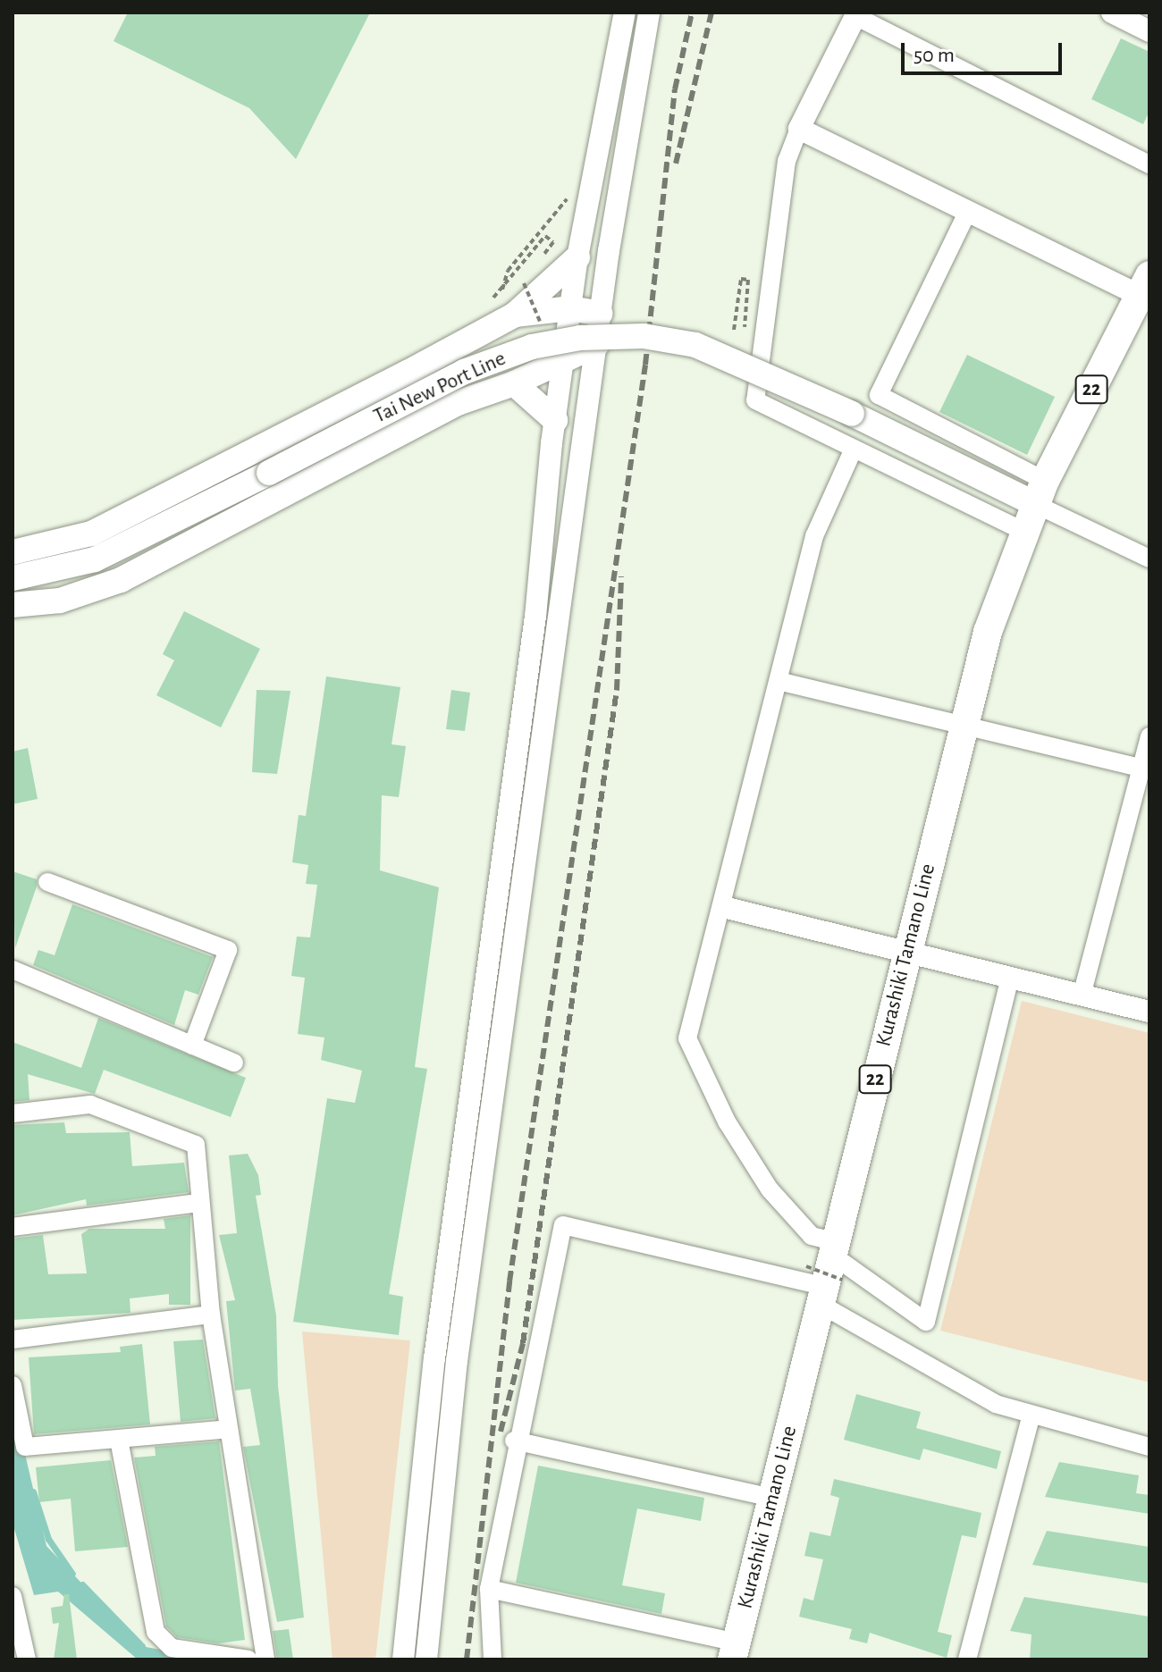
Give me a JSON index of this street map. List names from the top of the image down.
{
  "streets": {
    "main road": ["Tai New Port Line", "22", "Kurashiki Tamano Line"]
  },
  "crossings": [
    ["Tai New Port Line", "Kurashiki Tamano Line"]
  ],
  "scale_bar": "50 m"
}
